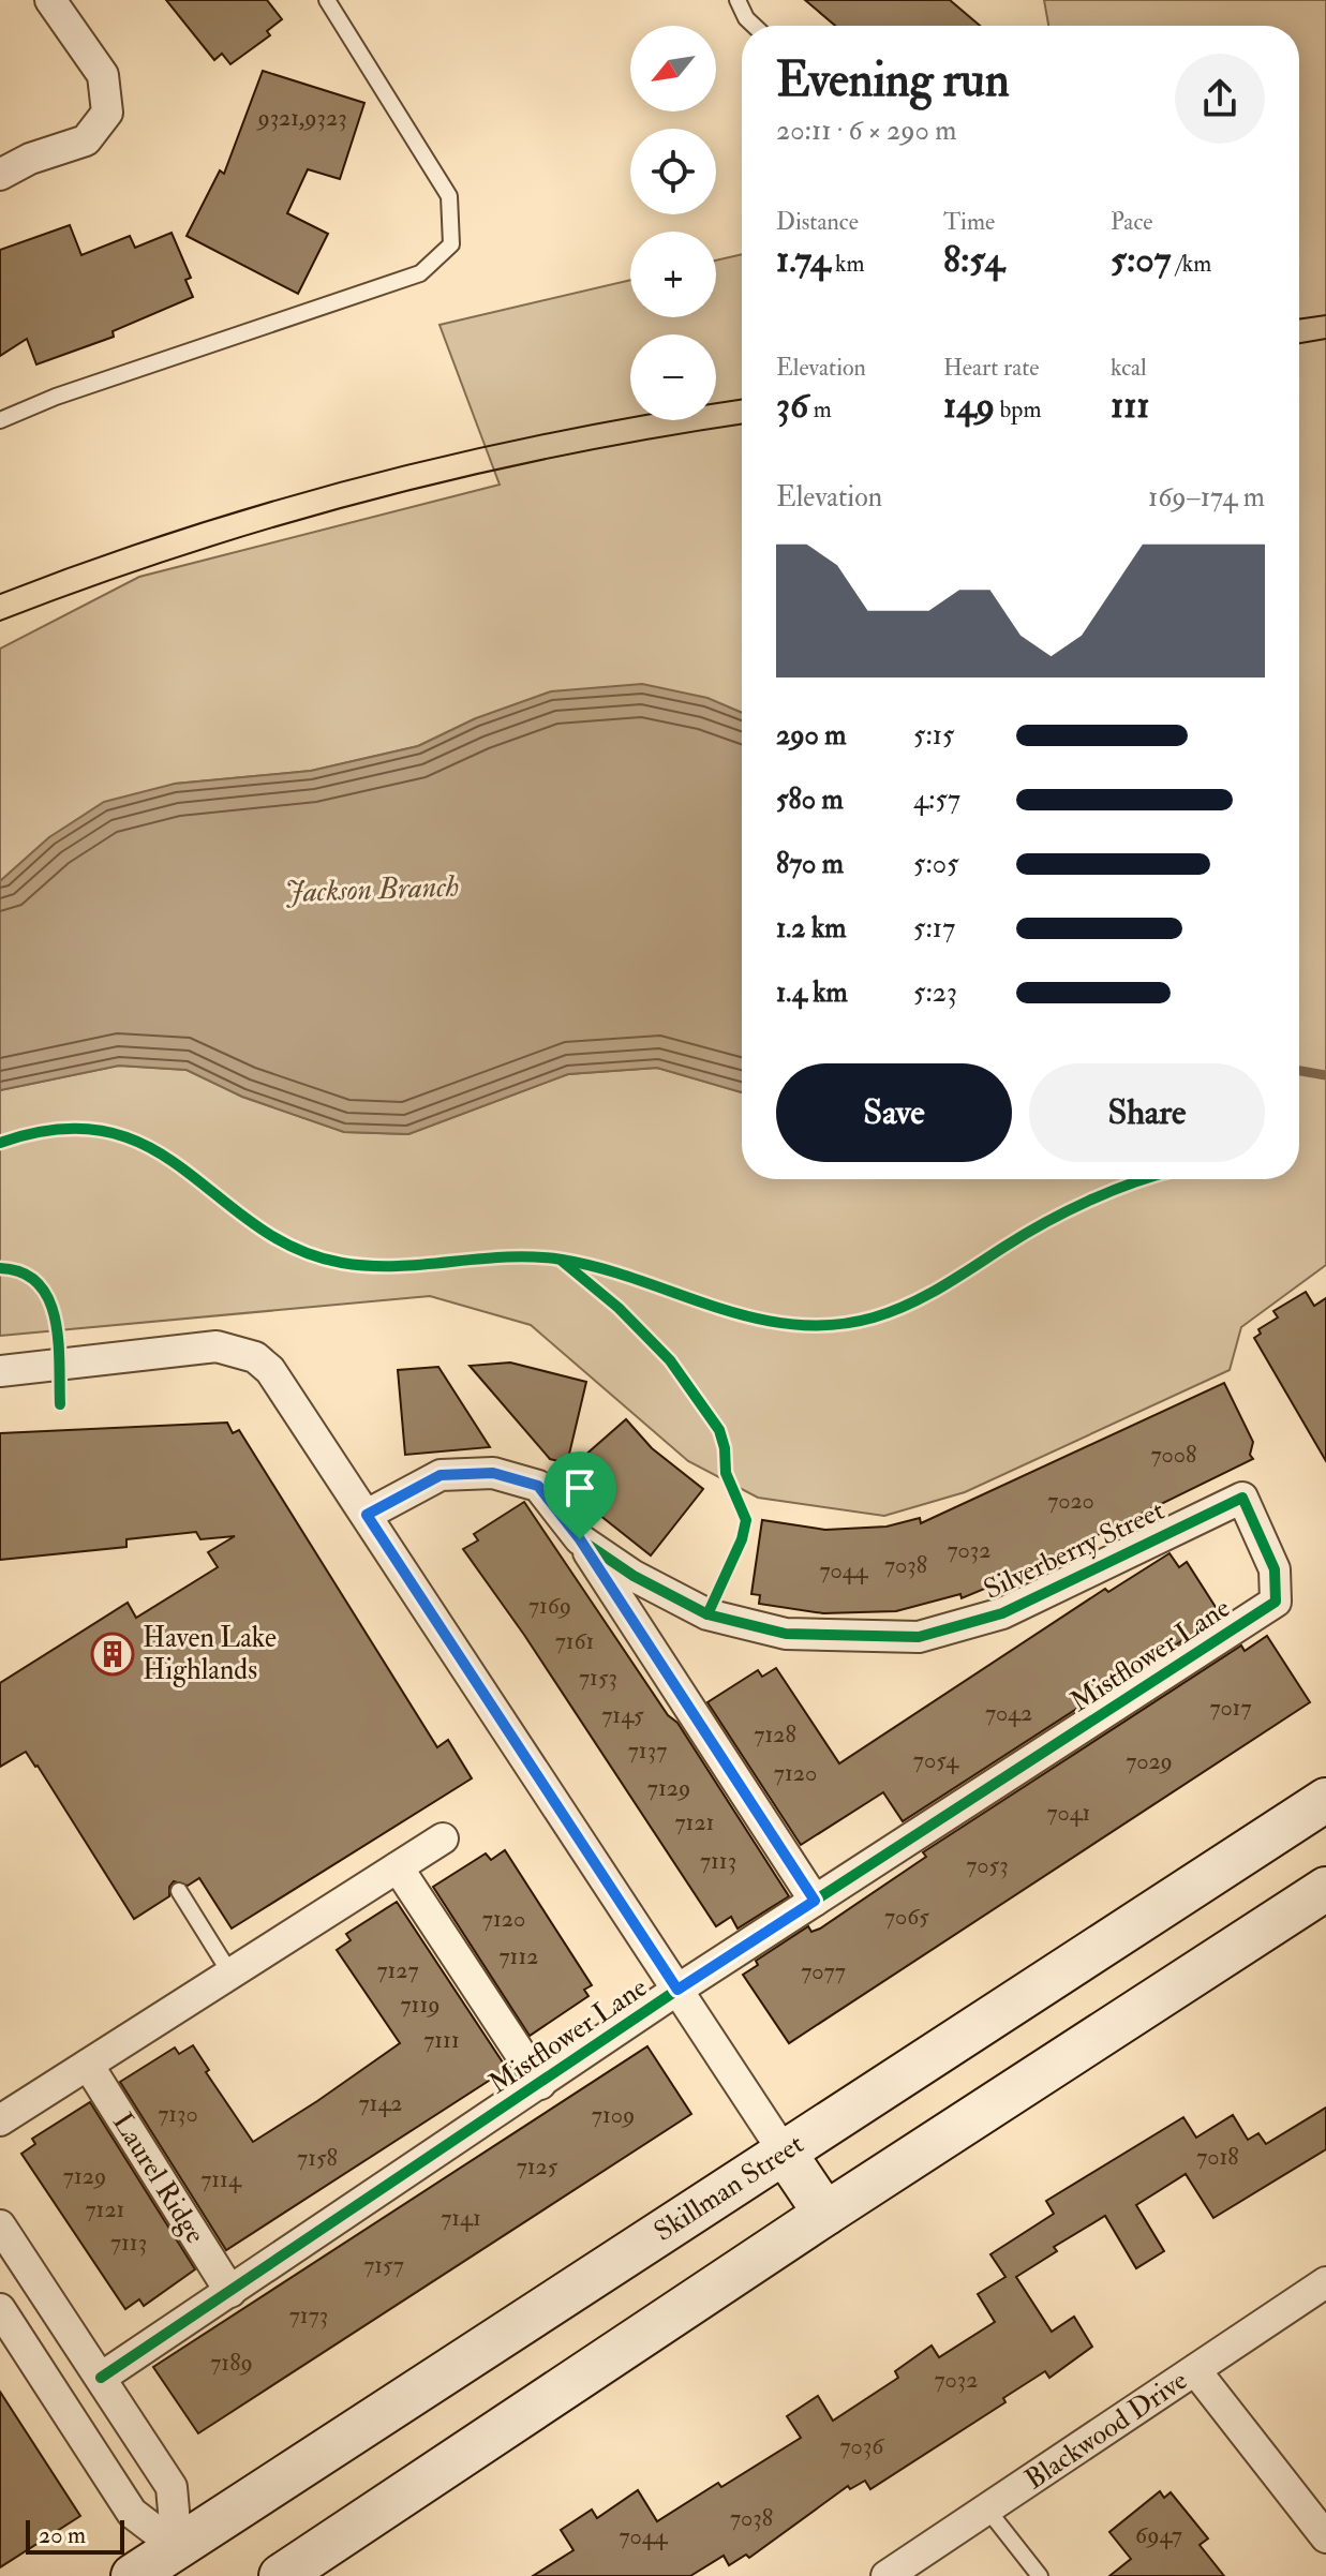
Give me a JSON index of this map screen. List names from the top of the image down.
{
  "streets": {
    "main road": ["Skillman Street"],
    "street": [
      "Silverberry Street",
      "Mistflower Lane",
      "Laurel Ridge",
      "Blackwood Drive"
    ]
  },
  "crossings": [
    ["Silverberry Street", "Mistflower Lane"],
    ["Mistflower Lane", "Laurel Ridge"]
  ],
  "water": ["Jackson Branch"],
  "places": {
    "building": ["Haven Lake Highlands"]
  },
  "house_numbers": [
    "9321,9323",
    "7008",
    "7020",
    "7032",
    "7038",
    "7044",
    "7169",
    "7161",
    "7153",
    "7017",
    "7042",
    "7145",
    "7128",
    "7137",
    "7054",
    "7029",
    "7120",
    "7129",
    "7041",
    "7121",
    "7113",
    "7053",
    "7065",
    "7120",
    "7112",
    "7127",
    "7077",
    "7119",
    "7111",
    "7142",
    "7130",
    "7109",
    "7018",
    "7158",
    "7125",
    "7129",
    "7114",
    "7121",
    "7141",
    "7113",
    "7157",
    "7173",
    "7189",
    "7032",
    "7036",
    "7038",
    "6947",
    "7044"
  ],
  "scale_bar": "20 m",
  "north": "bottom left",
  "page": {
    "map_buttons": ["+", "−"],
    "heading": ["Evening run", "20:11 · 6 × 290 m"],
    "stats": [
      ["Distance", "1.74 km"],
      ["Time", "8:54"],
      ["Pace", "5:07 /km"],
      ["Elevation", "36 m"],
      ["Heart rate", "149 bpm"],
      ["kcal", "111"]
    ],
    "chart": ["Elevation", "169–174 m"],
    "list": [
      {
        "name": "290 m",
        "note": "5:15"
      },
      {
        "name": "580 m",
        "note": "4:57"
      },
      {
        "name": "870 m",
        "note": "5:05"
      },
      {
        "name": "1.2 km",
        "note": "5:17"
      },
      {
        "name": "1.4 km",
        "note": "5:23"
      }
    ],
    "buttons": ["Save", "Share"],
    "scale": "20 m"
  }
}
